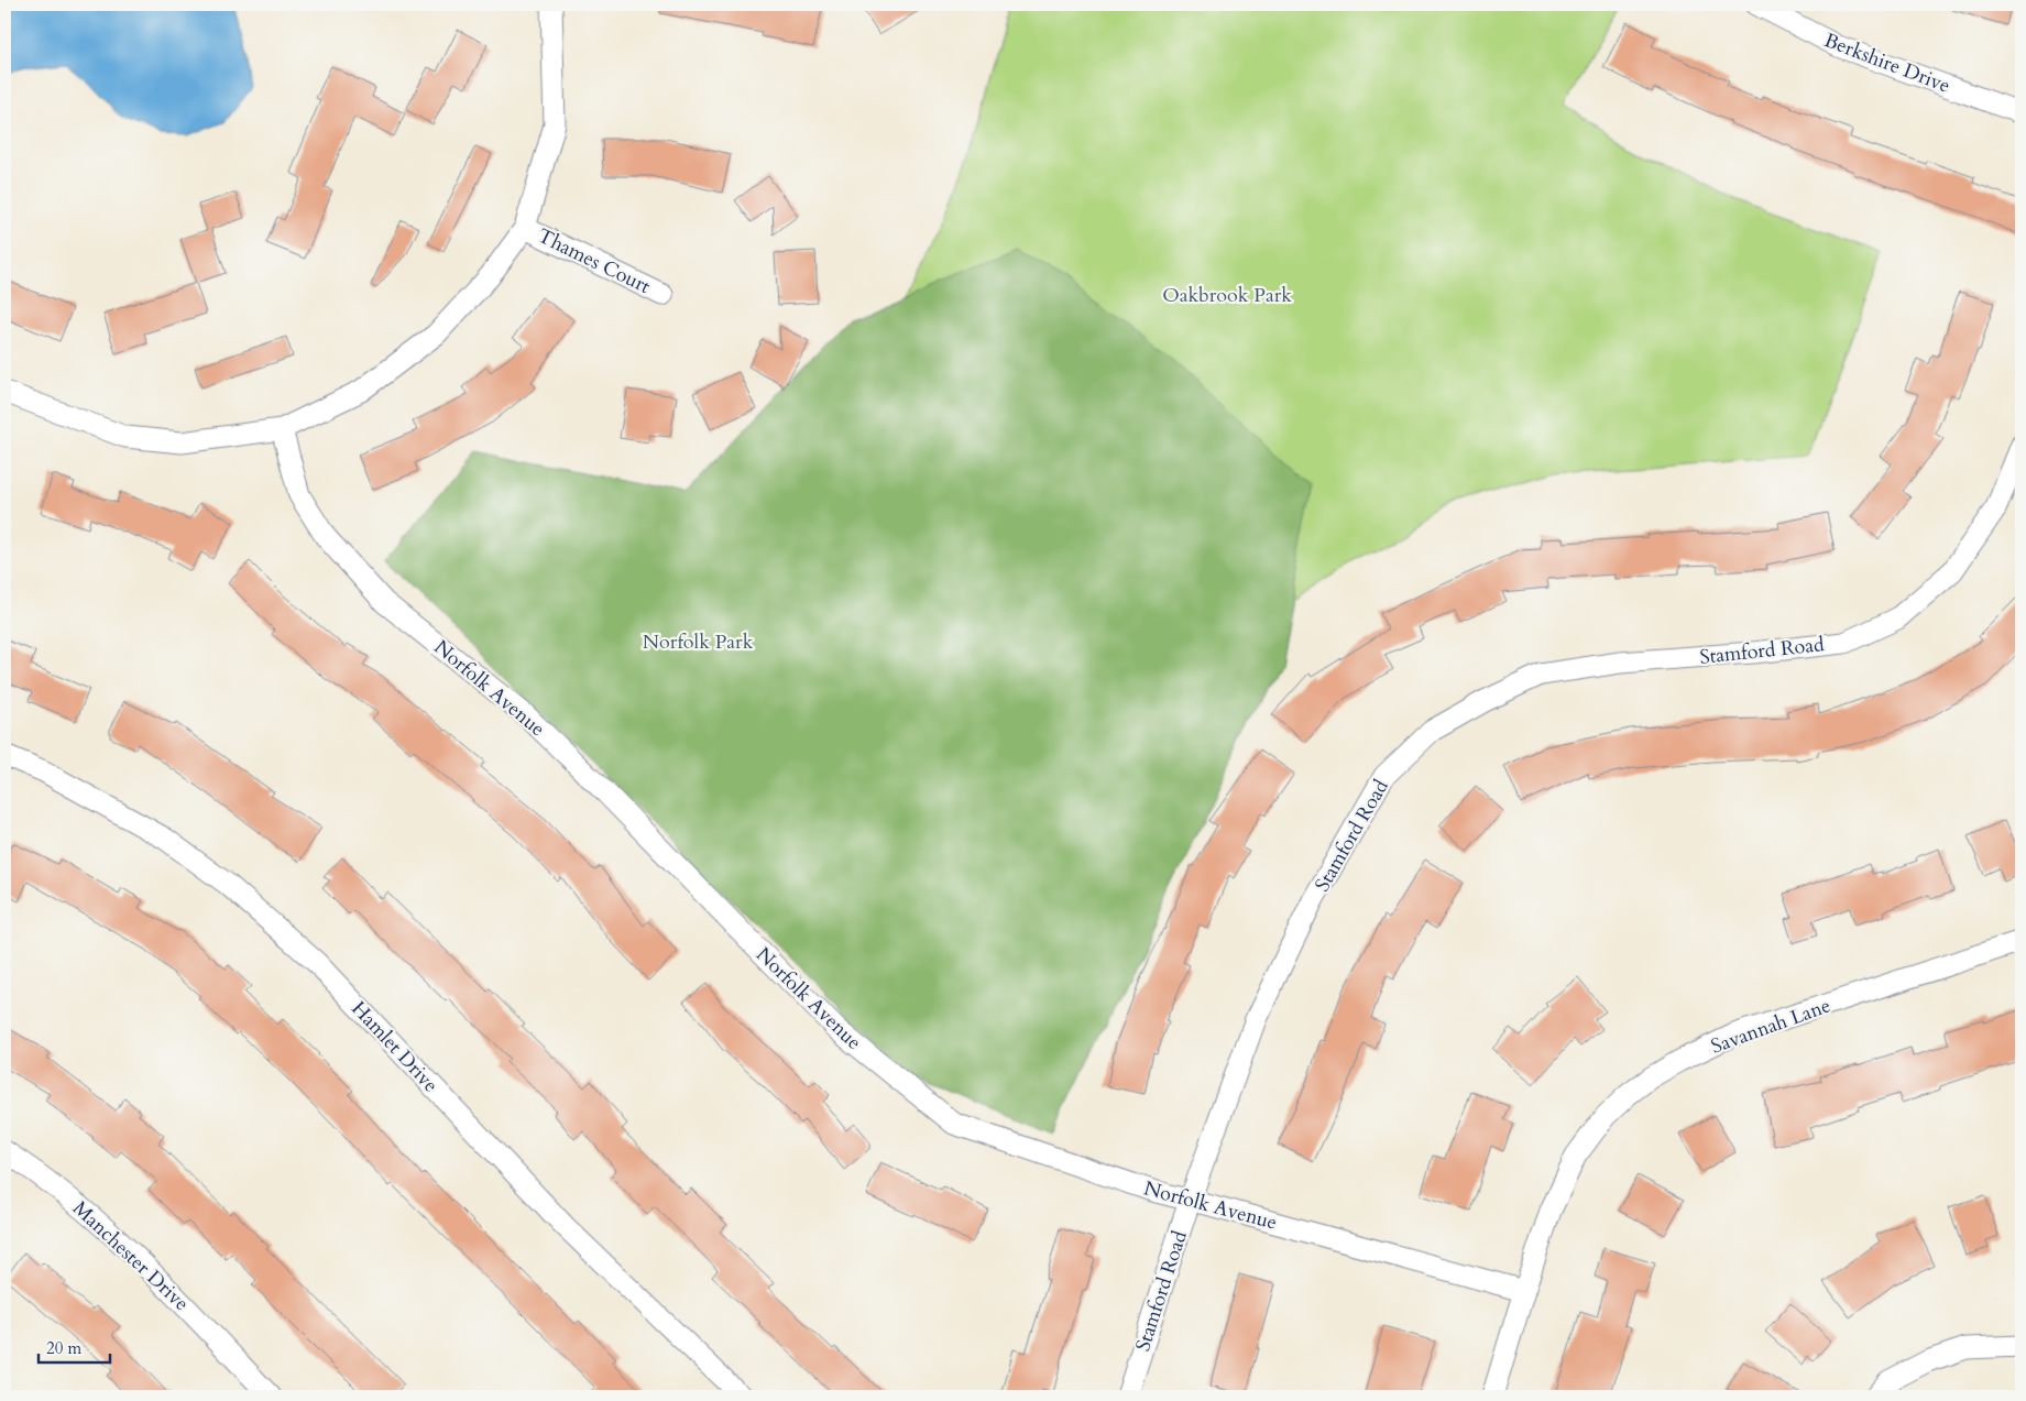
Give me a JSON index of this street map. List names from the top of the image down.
{
  "streets": {
    "street": [
      "Berkshire Drive",
      "Thames Court",
      "Stamford Road",
      "Norfolk Avenue",
      "Savannah Lane",
      "Hamlet Drive",
      "Manchester Drive"
    ]
  },
  "crossings": [
    ["Stamford Road", "Norfolk Avenue"],
    ["Norfolk Avenue", "Savannah Lane"]
  ],
  "parks": ["Oakbrook Park", "Norfolk Park"],
  "scale_bar": "20 m"
}
